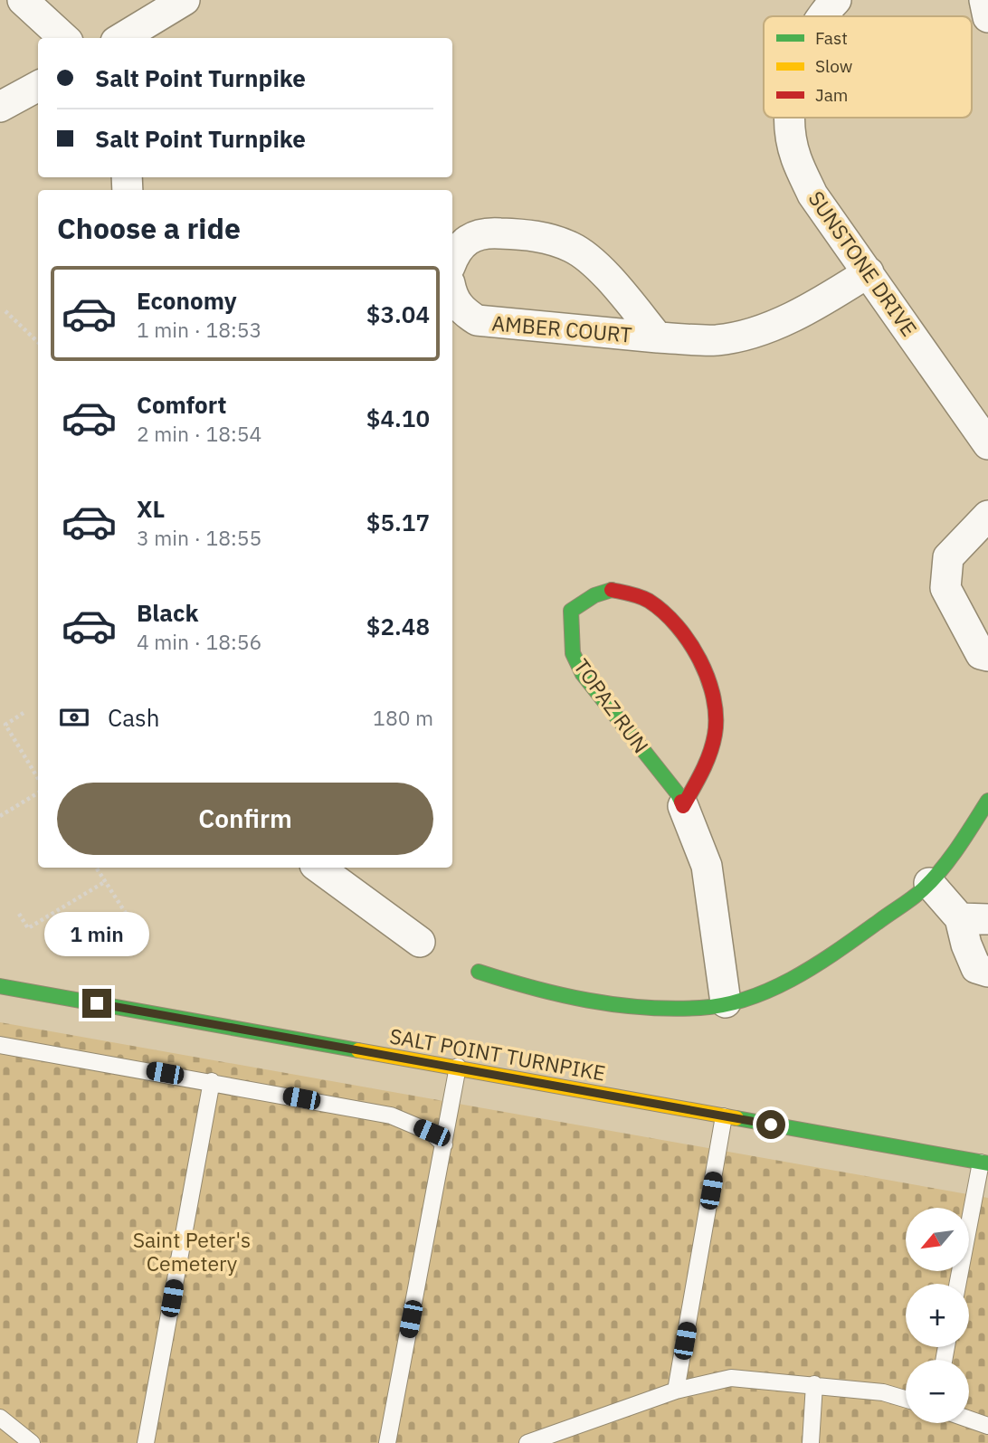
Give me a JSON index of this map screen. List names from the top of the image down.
{
  "streets": {
    "street": [
      "SUNSTONE DRIVE",
      "AMBER COURT",
      "TOPAZ RUN",
      "SALT POINT TURNPIKE"
    ]
  },
  "crossings": [
    ["SUNSTONE DRIVE", "AMBER COURT"]
  ],
  "parks": ["Saint Peter's Cemetery"],
  "legend": ["Fast", "Slow", "Jam"],
  "north": "bottom left",
  "page": {
    "banner": ["Salt Point Turnpike", "Salt Point Turnpike"],
    "heading": "Choose a ride",
    "list": [
      {
        "name": "Economy",
        "note": "1 min · 18:53",
        "value": "$3.04"
      },
      {
        "name": "Comfort",
        "note": "2 min · 18:54",
        "value": "$4.10"
      },
      {
        "name": "XL",
        "note": "3 min · 18:55",
        "value": "$5.17"
      },
      {
        "name": "Black",
        "note": "4 min · 18:56",
        "value": "$2.48"
      }
    ],
    "pay": ["Cash", "180 m"],
    "buttons": "Confirm",
    "bubble": "1 min",
    "map_buttons": ["+", "−"]
  }
}
